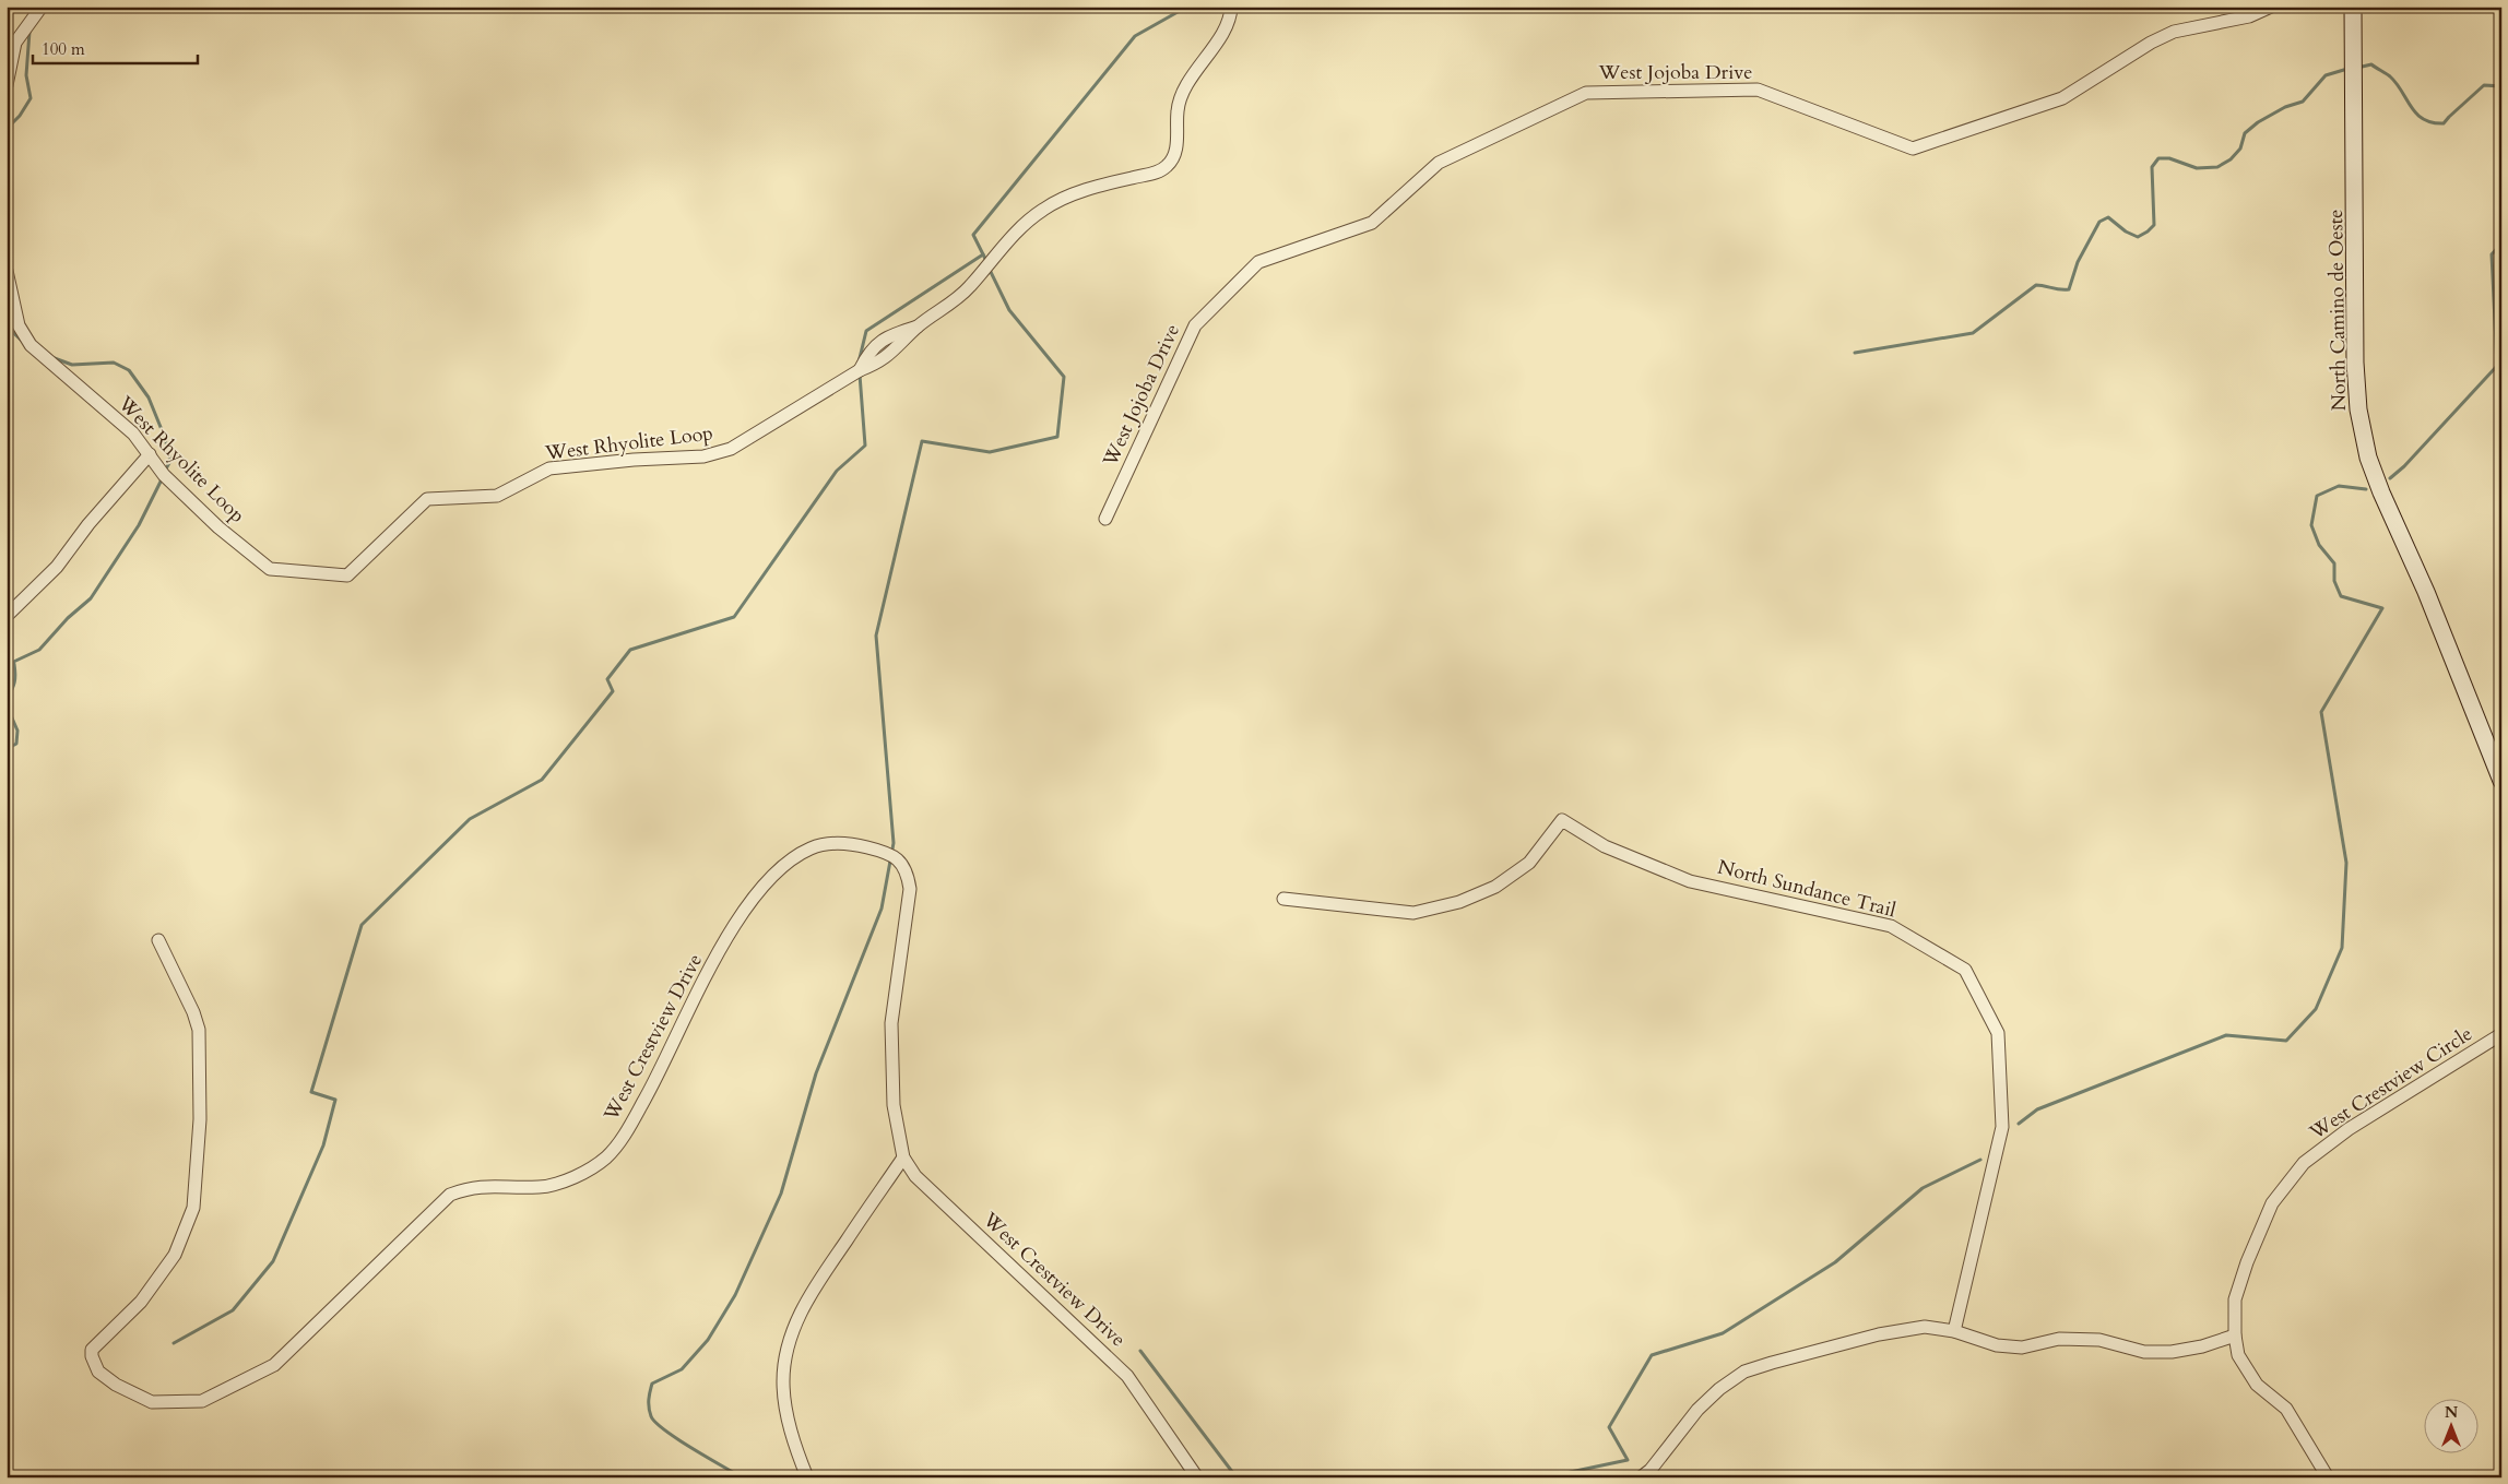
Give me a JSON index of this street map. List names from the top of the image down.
{
  "streets": {
    "street": [
      "West Jojoba Drive",
      "North Camino de Oeste",
      "West Rhyolite Loop",
      "North Sundance Trail",
      "West Crestview Drive",
      "West Crestview Circle"
    ]
  },
  "scale_bar": "100 m",
  "north": "top"
}
